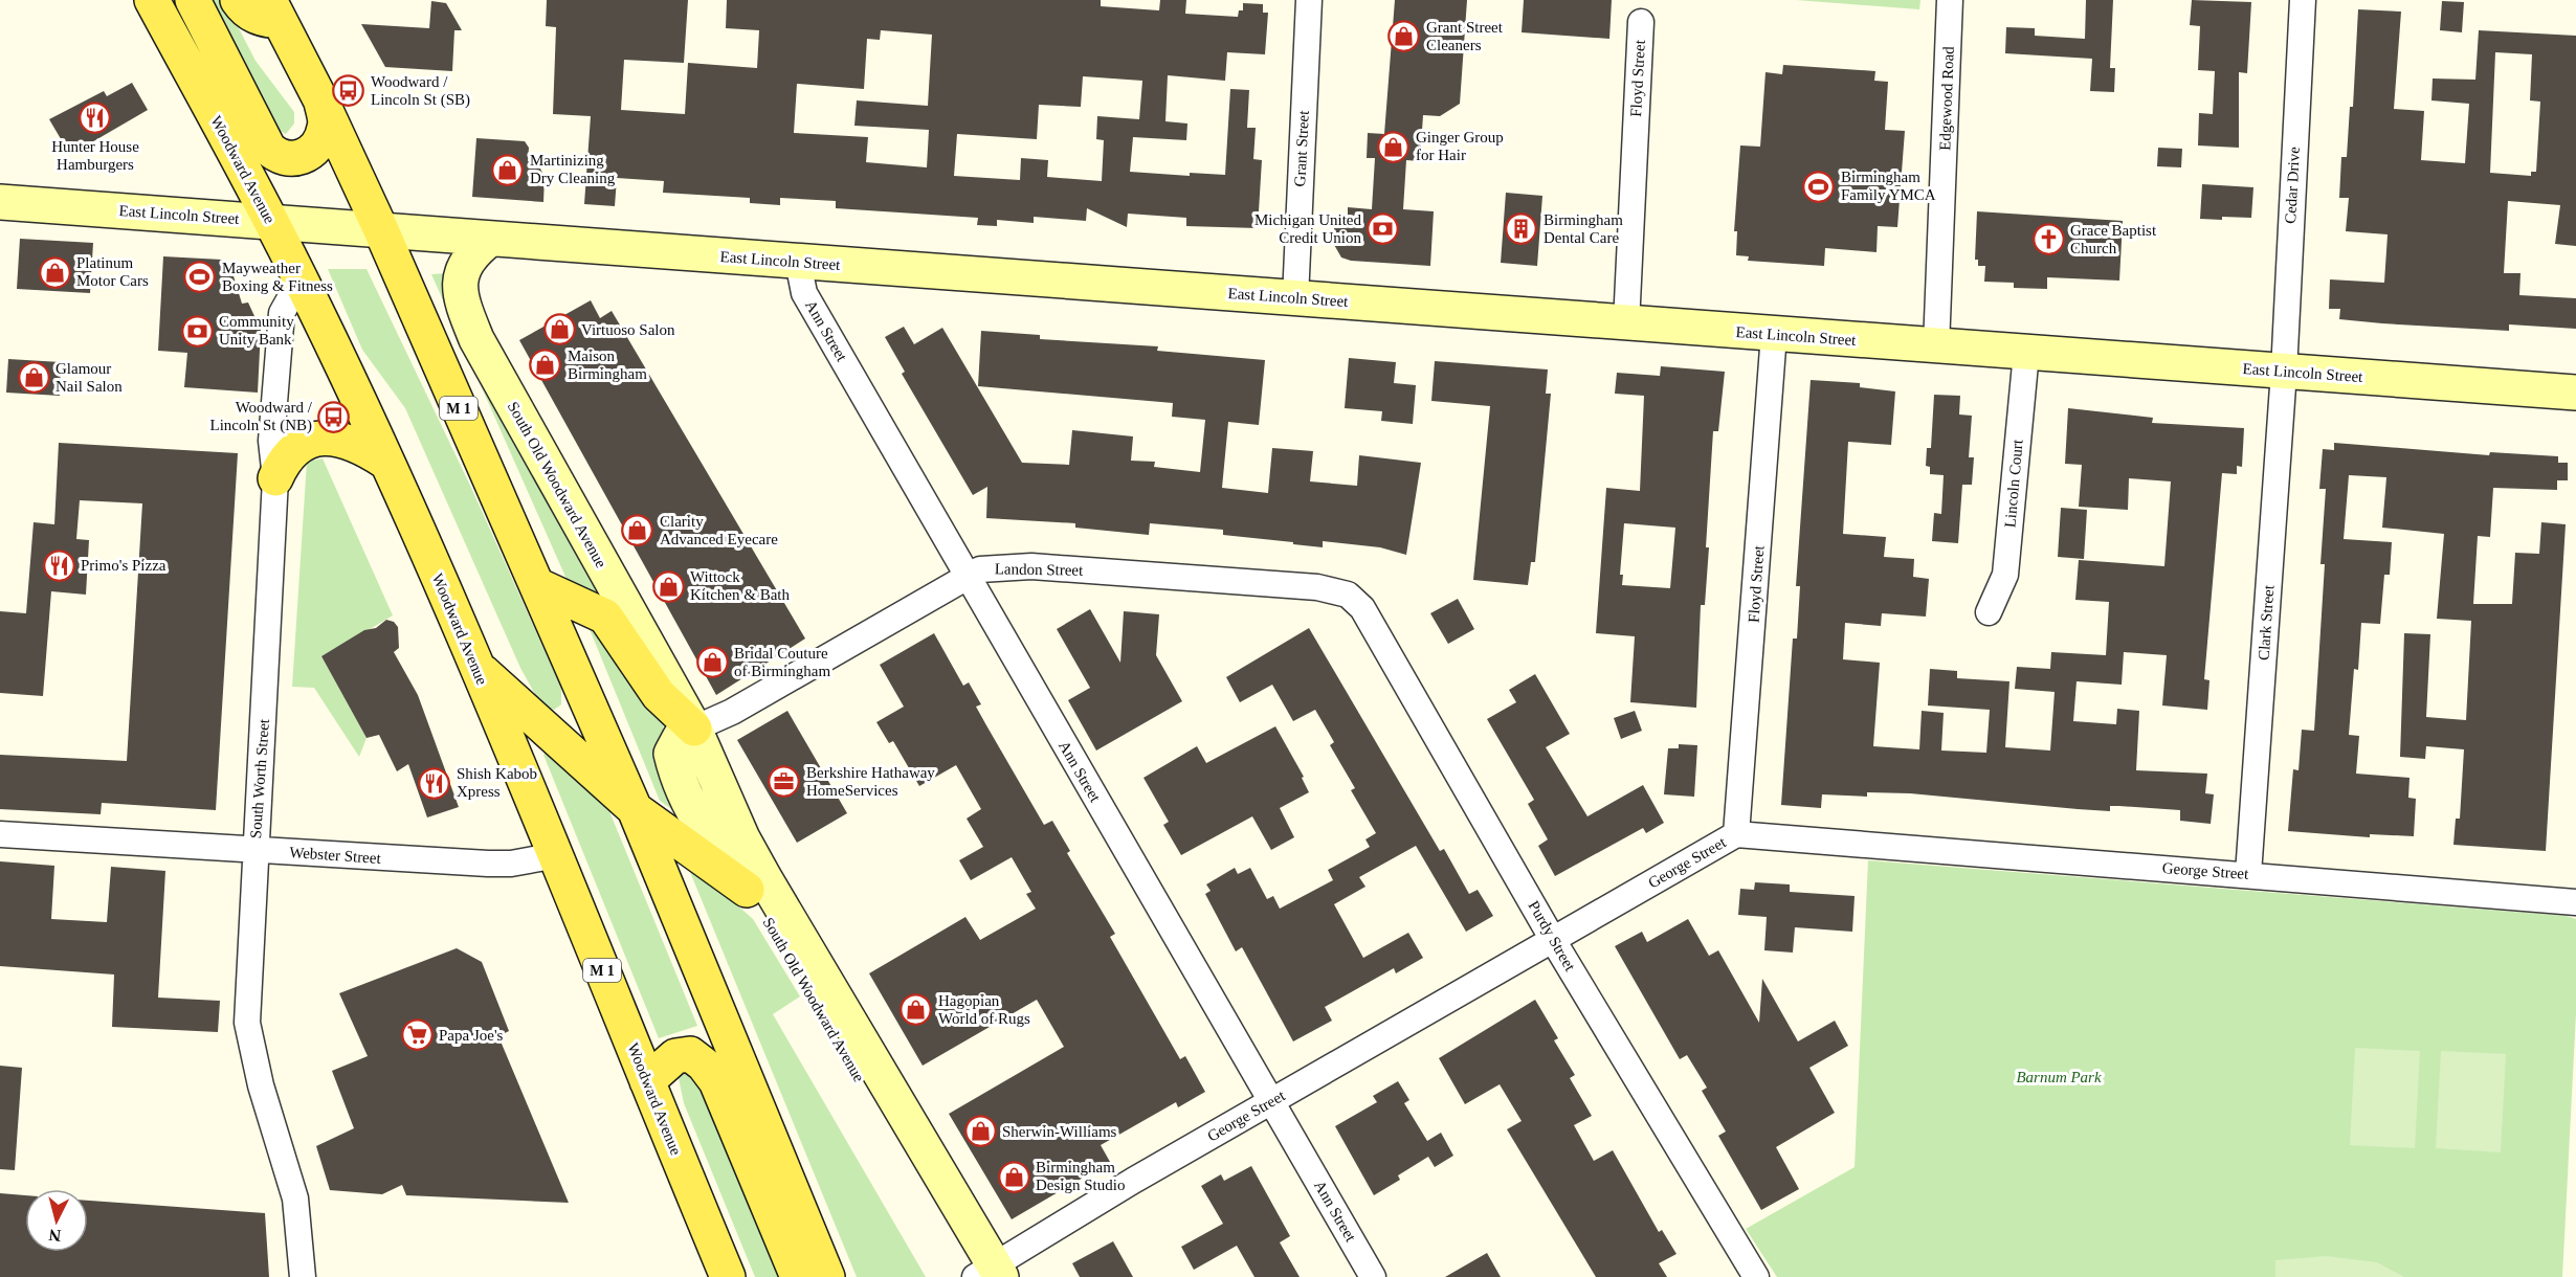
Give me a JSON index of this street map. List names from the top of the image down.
{
  "streets": {
    "main road": ["Woodward Avenue", "M 1"],
    "street": [
      "Floyd Street",
      "Edgewood Road",
      "Grant Street",
      "Cedar Drive",
      "East Lincoln Street",
      "Ann Street",
      "Lincoln Court",
      "South Old Woodward Avenue",
      "Landon Street",
      "Clark Street",
      "South Worth Street",
      "Webster Street",
      "George Street",
      "Purdy Street"
    ]
  },
  "crossings": [
    ["Floyd Street", "East Lincoln Street"],
    ["Floyd Street", "George Street"],
    ["Edgewood Road", "East Lincoln Street"],
    ["Grant Street", "East Lincoln Street"],
    ["Woodward Avenue", "East Lincoln Street"],
    ["Woodward Avenue", "South Worth Street"],
    ["Woodward Avenue", "Webster Street"],
    ["Cedar Drive", "East Lincoln Street"],
    ["Cedar Drive", "Clark Street"],
    ["East Lincoln Street", "Ann Street"],
    ["East Lincoln Street", "M 1"],
    ["East Lincoln Street", "Lincoln Court"],
    ["East Lincoln Street", "South Old Woodward Avenue"],
    ["East Lincoln Street", "Clark Street"],
    ["Ann Street", "Landon Street"],
    ["Ann Street", "George Street"],
    ["South Old Woodward Avenue", "Landon Street"],
    ["South Old Woodward Avenue", "George Street"],
    ["Landon Street", "Purdy Street"],
    ["Clark Street", "George Street"],
    ["South Worth Street", "Webster Street"],
    ["George Street", "Purdy Street"]
  ],
  "parks": ["Barnum Park"],
  "places": {
    "shop": [
      "Grant Street Cleaners",
      "Ginger Group for Hair",
      "Martinizing Dry Cleaning",
      "Platinum Motor Cars",
      "Virtuoso Salon",
      "Maison Birmingham",
      "Glamour Nail Salon",
      "Clarity Advanced Eyecare",
      "Wittock Kitchen & Bath",
      "Bridal Couture of Birmingham",
      "Hagopian World of Rugs",
      "Sherwin-Williams",
      "Birmingham Design Studio"
    ],
    "bus stop": ["Woodward / Lincoln St (SB)", "Woodward / Lincoln St (NB)"],
    "restaurant": ["Hunter House Hamburgers", "Primo's Pizza", "Shish Kabob Xpress"],
    "sports": ["Birmingham Family YMCA", "Mayweather Boxing & Fitness"],
    "bank": ["Michigan United Credit Union", "Community Unity Bank"],
    "building": ["Birmingham Dental Care"],
    "church": ["Grace Baptist Church"],
    "office": ["Berkshire Hathaway HomeServices"],
    "supermarket": ["Papa Joe's"]
  },
  "north": "bottom"
}
